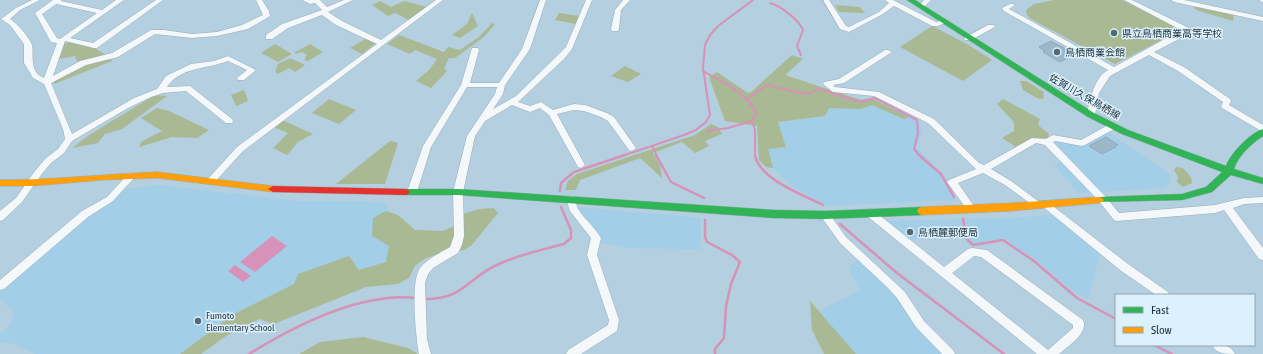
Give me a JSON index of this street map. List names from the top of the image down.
{
  "streets": {
    "street": ["佐賀川久保鳥栖線"]
  },
  "places": [
    "県立鳥栖商業高等学校",
    "鳥栖商業会館",
    "鳥栖麓郵便局",
    "Fumoto Elementary School"
  ],
  "legend": ["Fast", "Slow"]
}
